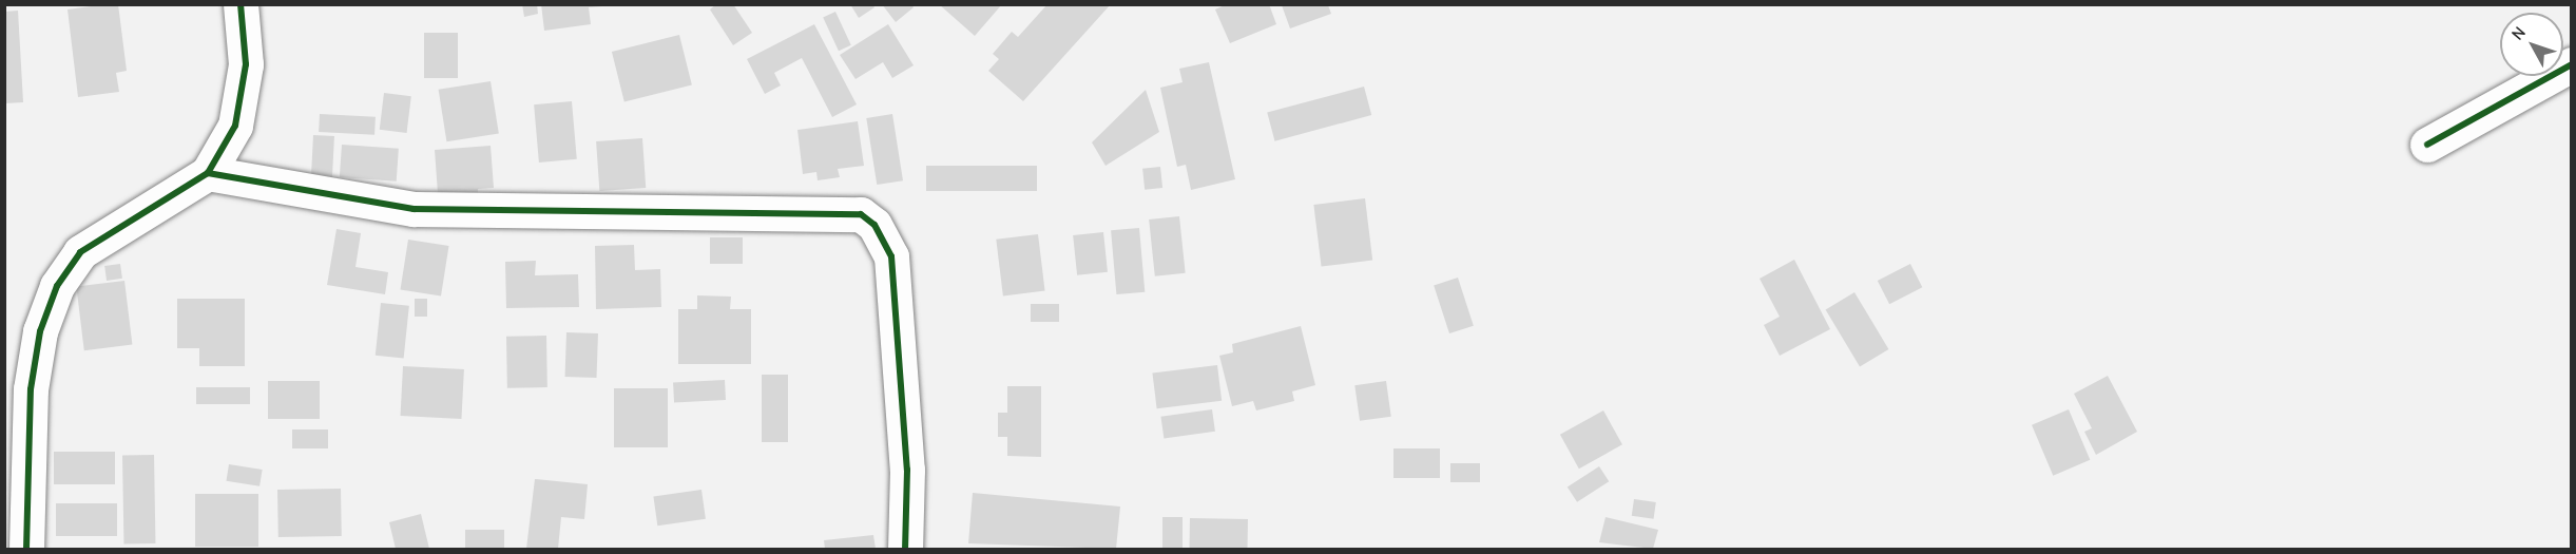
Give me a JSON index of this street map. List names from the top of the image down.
{
  "north": "top left"
}
